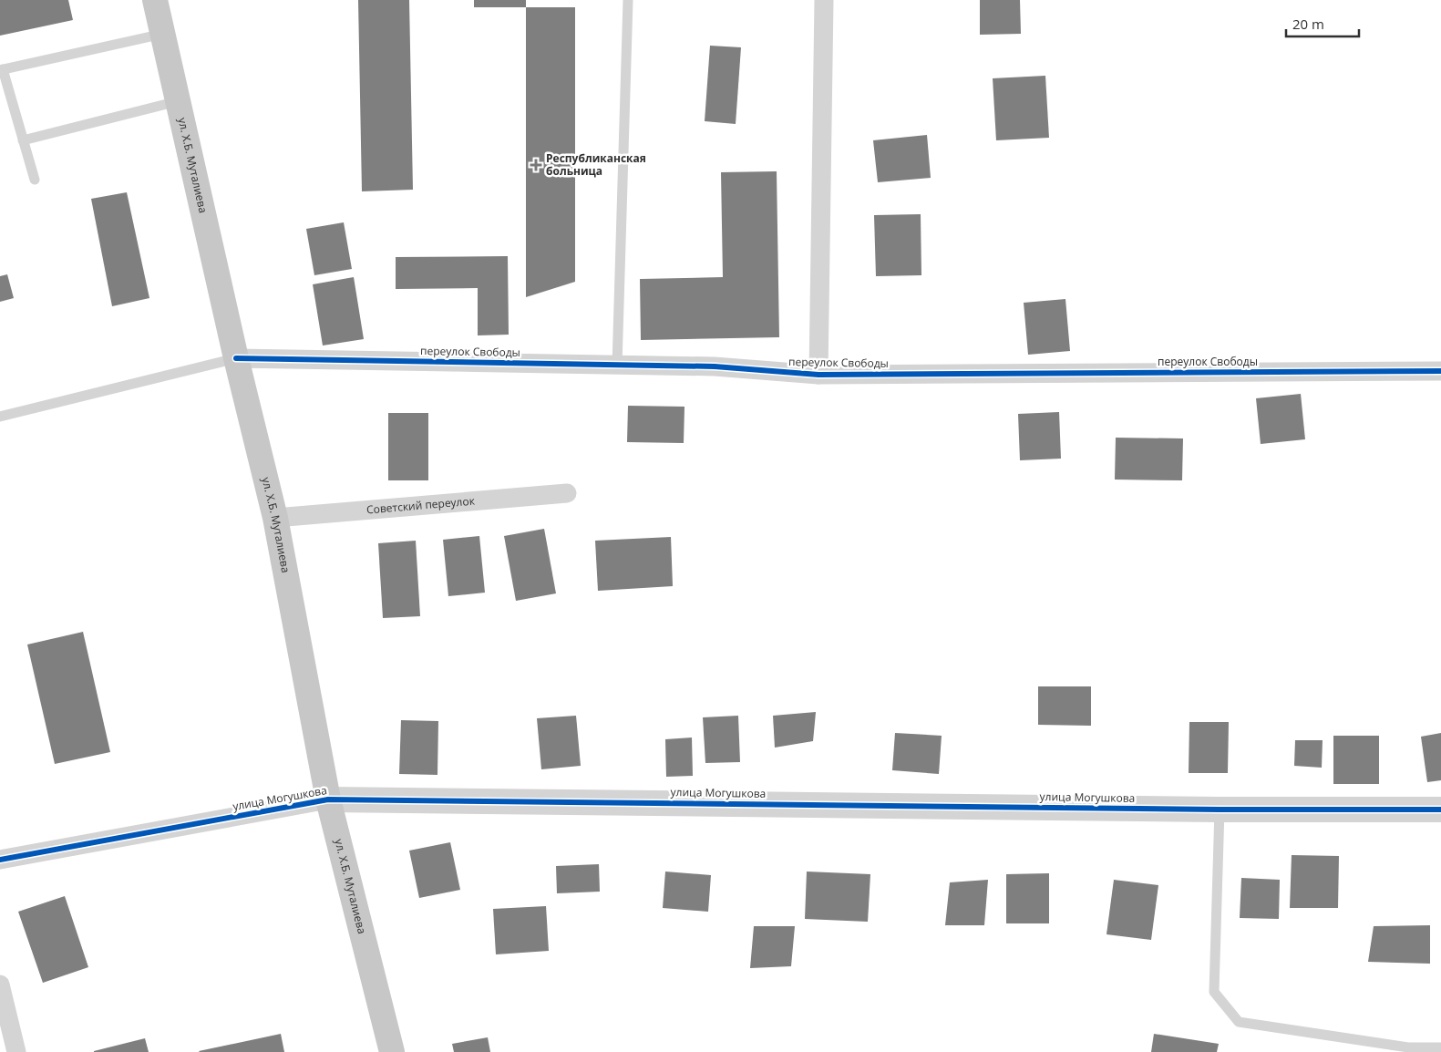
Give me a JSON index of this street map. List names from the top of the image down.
{
  "streets": {
    "main road": ["ул. Х.Б. Муталиева"],
    "street": ["переулок Свободы", "Советский переулок", "улица Могушкова"]
  },
  "crossings": [
    ["ул. Х.Б. Муталиева", "переулок Свободы"],
    ["ул. Х.Б. Муталиева", "Советский переулок"],
    ["ул. Х.Б. Муталиева", "улица Могушкова"]
  ],
  "places": {
    "health": ["Республиканская больница"]
  },
  "scale_bar": "20 m"
}
